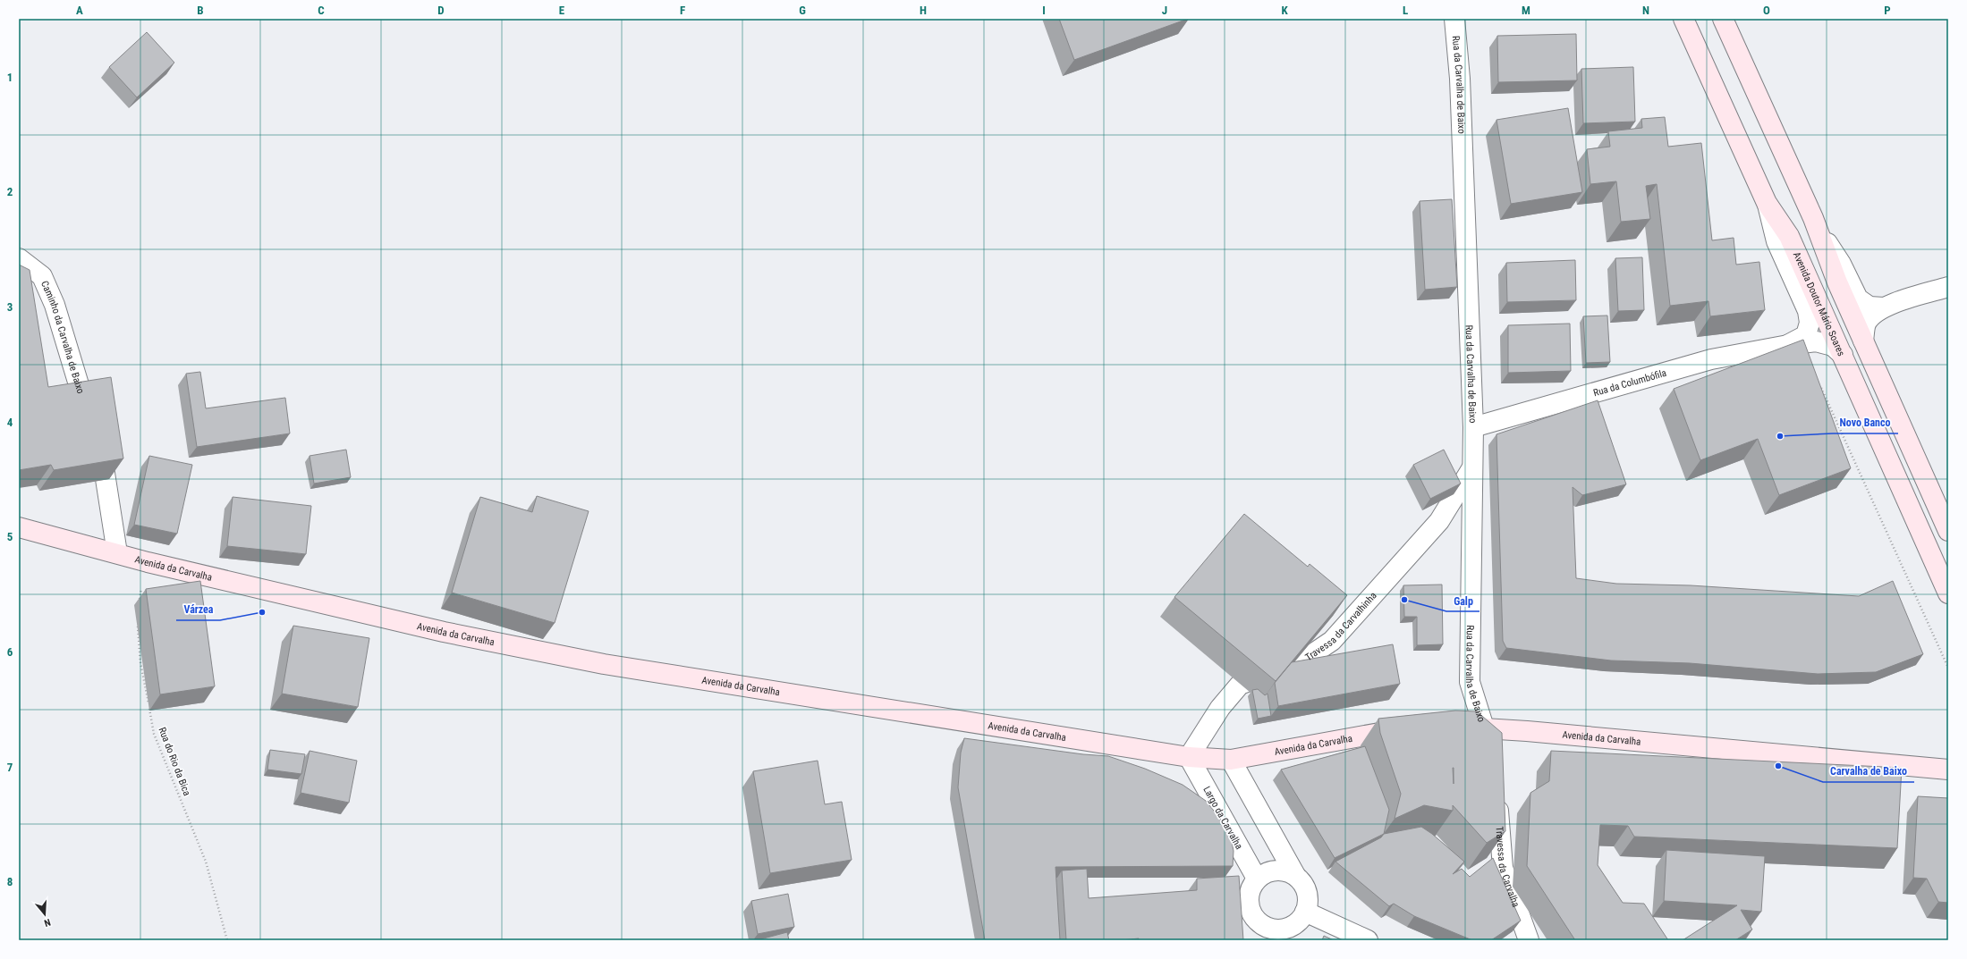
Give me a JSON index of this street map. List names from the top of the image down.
{
  "streets": {
    "street": [
      "Rua da Carvalha de Baixo",
      "Avenida Doutor Mário Soares",
      "Caminho da Carvalha de Baixo",
      "Rua da Columbófila",
      "Avenida da Carvalha",
      "Travessa da Carvalhinha",
      "Largo da Carvalha",
      "Travessa da Carvalha"
    ],
    "path": ["Rua do Rio da Bica"]
  },
  "crossings": [
    ["Rua da Carvalha de Baixo", "Rua da Columbófila"],
    ["Rua da Carvalha de Baixo", "Avenida da Carvalha"],
    ["Rua da Carvalha de Baixo", "Travessa da Carvalhinha"],
    ["Avenida Doutor Mário Soares", "Rua da Columbófila"],
    ["Caminho da Carvalha de Baixo", "Avenida da Carvalha"],
    ["Avenida da Carvalha", "Travessa da Carvalhinha"],
    ["Avenida da Carvalha", "Largo da Carvalha"],
    ["Travessa da Carvalhinha", "Largo da Carvalha"]
  ],
  "places": [
    "Novo Banco",
    "Galp",
    "Várzea",
    "Carvalha de Baixo"
  ],
  "north": "bottom",
  "grid": {
    "columns": [
      "A",
      "B",
      "C",
      "D",
      "E",
      "F",
      "G",
      "H",
      "I",
      "J",
      "K",
      "L",
      "M",
      "N",
      "O",
      "P"
    ],
    "rows": [
      "1",
      "2",
      "3",
      "4",
      "5",
      "6",
      "7",
      "8"
    ]
  }
}
